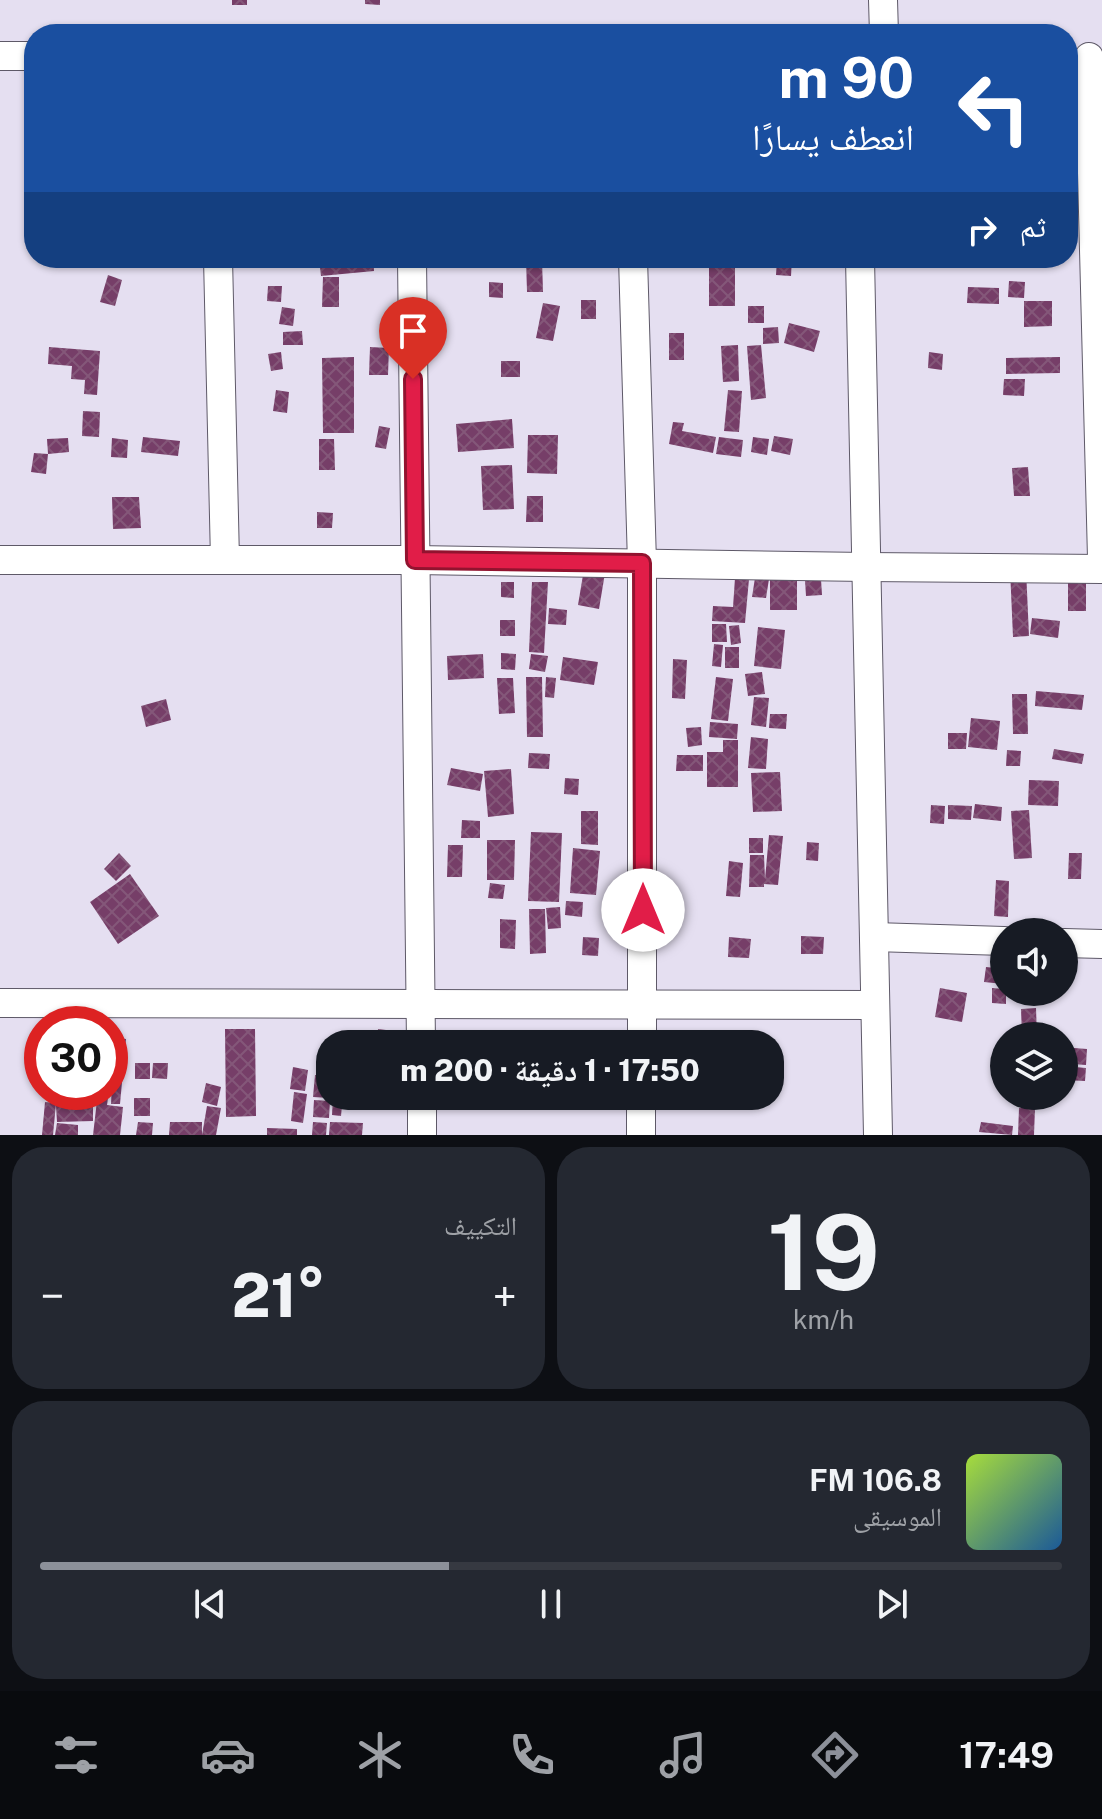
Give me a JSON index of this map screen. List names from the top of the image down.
{
  "page": {
    "turn": ["90 m", "انعطف يسارًا"],
    "then": "ثم",
    "limit": "30",
    "trip": "17:50 · 1 دقيقة · 200 m",
    "tile": [
      ["19", "km/h"],
      "التكييف"
    ],
    "heat": ["−", "21°", "+"],
    "song": ["106.8 FM", "الموسيقى"],
    "tabs": "17:49"
  }
}
